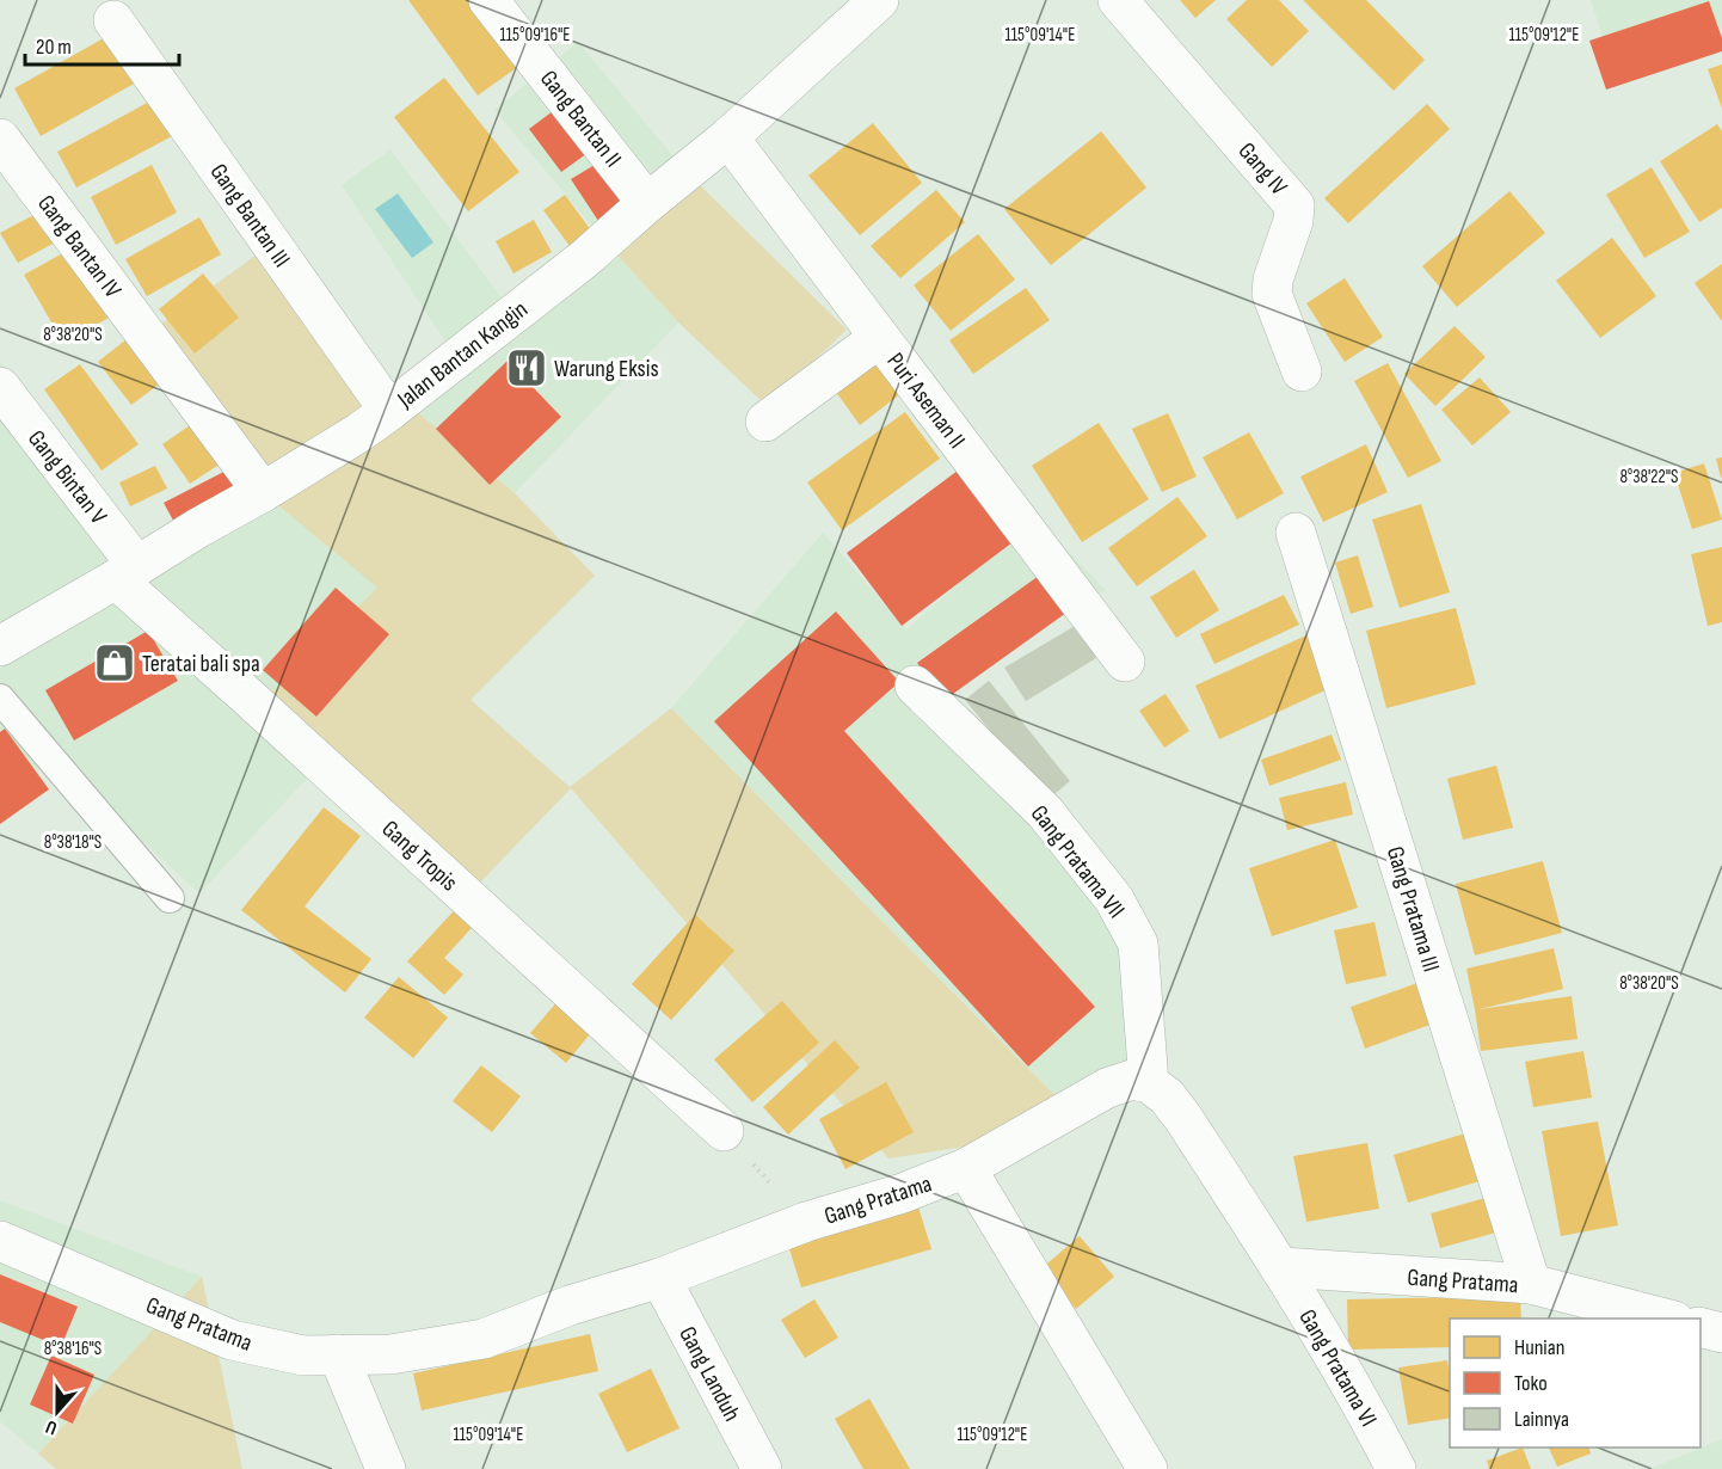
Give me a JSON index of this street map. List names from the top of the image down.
{
  "streets": {
    "street": [
      "Gang Bantan II",
      "Gang IV",
      "Gang Bantan III",
      "Gang Bantan IV",
      "Jalan Bantan Kangin",
      "Puri Aseman II",
      "Gang Bintan V",
      "Gang Tropis",
      "Gang Pratama VII",
      "Gang Pratama III",
      "Gang Pratama",
      "Gang Pratama VI",
      "Gang Landuh"
    ]
  },
  "crossings": [
    ["Gang Bantan II", "Jalan Bantan Kangin"],
    ["Gang Bantan III", "Jalan Bantan Kangin"],
    ["Gang Bantan IV", "Jalan Bantan Kangin"],
    ["Jalan Bantan Kangin", "Puri Aseman II"],
    ["Jalan Bantan Kangin", "Gang Bintan V"],
    ["Jalan Bantan Kangin", "Gang Tropis"],
    ["Gang Bintan V", "Gang Tropis"],
    ["Gang Pratama VII", "Gang Pratama"],
    ["Gang Pratama III", "Gang Pratama"],
    ["Gang Pratama", "Gang Pratama VI"],
    ["Gang Pratama", "Gang Landuh"]
  ],
  "places": {
    "restaurant": ["Warung Eksis"],
    "shop": ["Teratai bali spa"]
  },
  "legend": ["Hunian", "Toko", "Lainnya"],
  "scale_bar": "20 m",
  "north": "bottom",
  "coordinates": [
    "115°09'16\"E",
    "115°09'14\"E",
    "115°09'12\"E",
    "8°38'20\"S",
    "8°38'22\"S",
    "8°38'18\"S",
    "8°38'16\"S"
  ]
}
